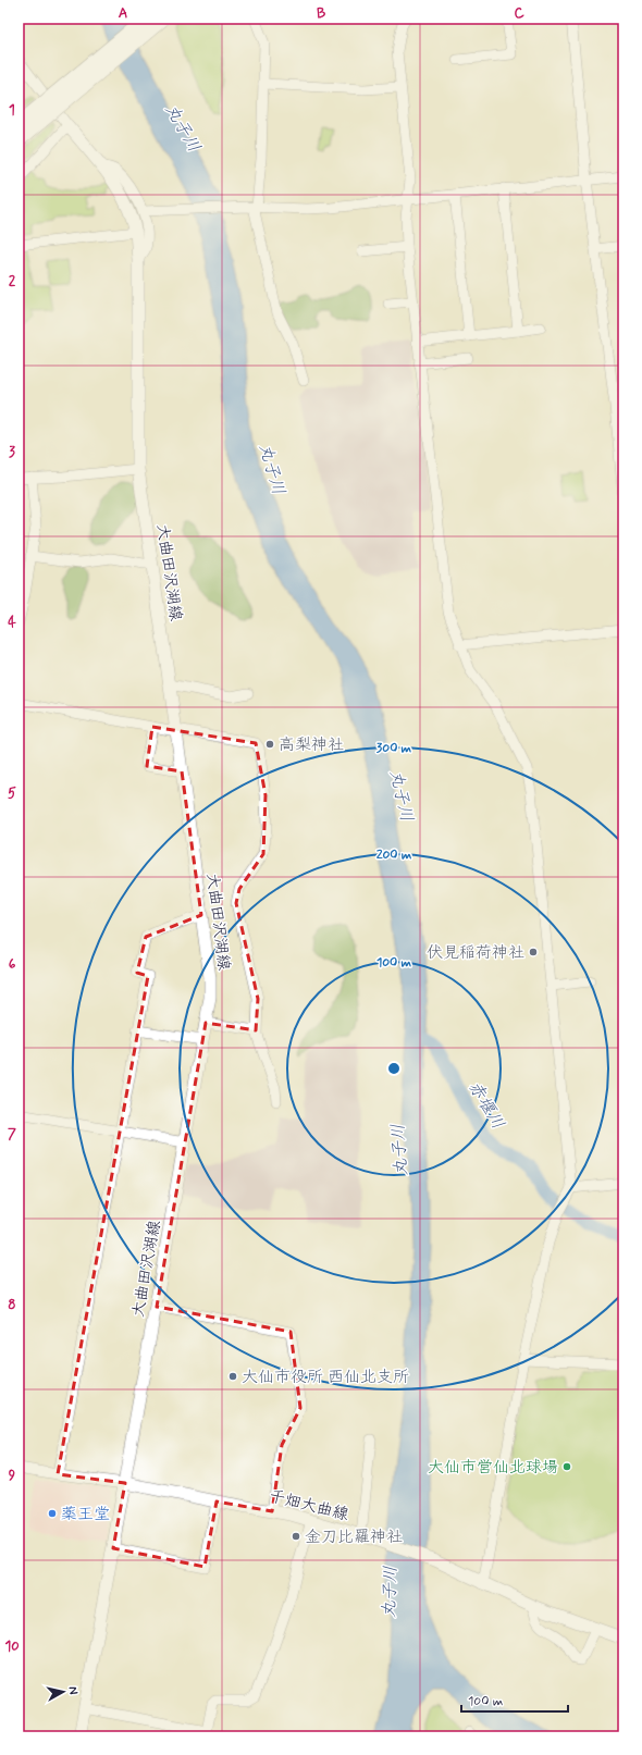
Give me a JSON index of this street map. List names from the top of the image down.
{
  "streets": {
    "main road": ["大曲田沢湖線", "千畑大曲線"]
  },
  "crossings": [
    ["大曲田沢湖線", "千畑大曲線"]
  ],
  "water": ["丸子川", "赤堰川"],
  "places": [
    "高梨神社",
    "伏見稲荷神社",
    "大仙市役所 西仙北支所",
    "大仙市営仙北球場",
    "薬王堂",
    "金刀比羅神社"
  ],
  "scale_bar": "100 m",
  "north": "right",
  "grid": {
    "columns": ["A", "B", "C"],
    "rows": [
      "1",
      "2",
      "3",
      "4",
      "5",
      "6",
      "7",
      "8",
      "9",
      "10"
    ]
  },
  "rings": ["300 m", "200 m", "100 m"]
}
